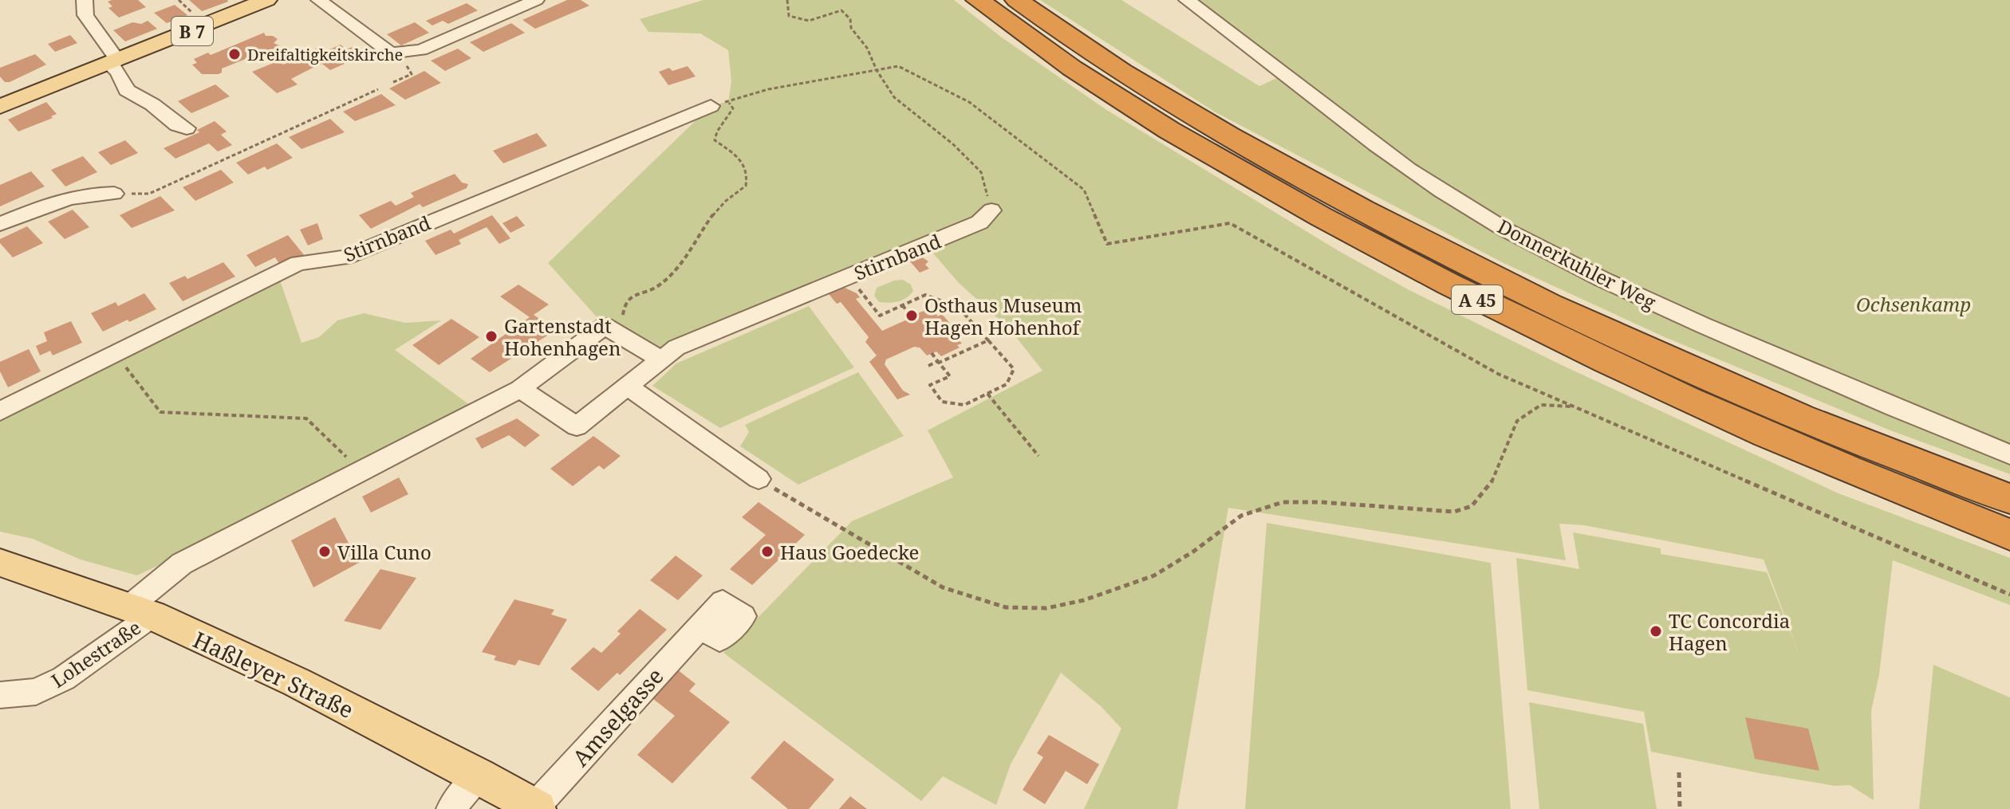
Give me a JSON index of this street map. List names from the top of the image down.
{
  "streets": {
    "highway": ["A 45"],
    "main road": ["B 7", "Haßleyer Straße"],
    "street": [
      "Stirnband",
      "Donnerkuhler Weg",
      "Lohestraße",
      "Amselgasse"
    ]
  },
  "crossings": [
    ["Lohestraße", "Haßleyer Straße"],
    ["Haßleyer Straße", "Amselgasse"]
  ],
  "parks": ["Ochsenkamp"],
  "places": [
    "Dreifaltigkeitskirche",
    "Osthaus Museum Hagen Hohenhof",
    "Gartenstadt Hohenhagen",
    "Villa Cuno",
    "Haus Goedecke",
    "TC Concordia Hagen"
  ]
}
